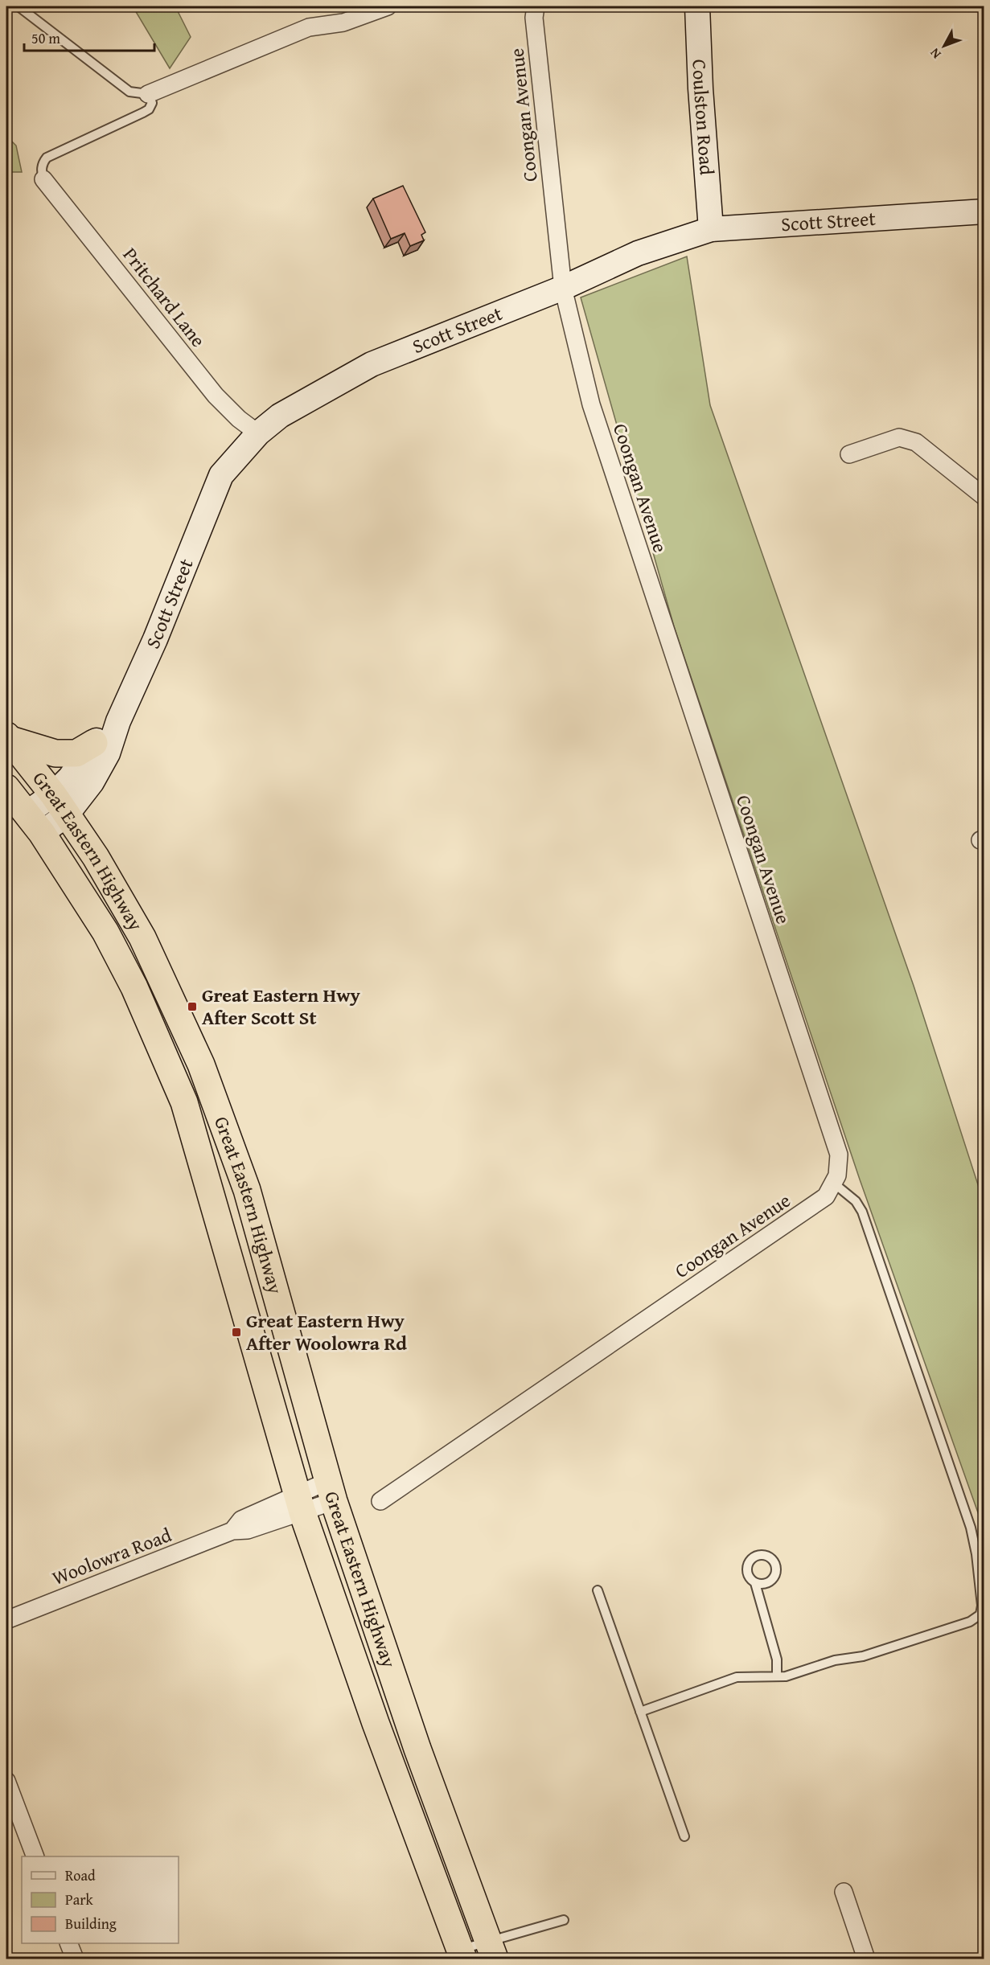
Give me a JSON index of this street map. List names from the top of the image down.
{
  "streets": {
    "highway": ["Great Eastern Highway"],
    "main road": ["Coulston Road", "Scott Street"],
    "street": ["Coongan Avenue", "Pritchard Lane", "Woolowra Road"]
  },
  "crossings": [
    ["Coongan Avenue", "Scott Street"],
    ["Coulston Road", "Scott Street"],
    ["Scott Street", "Pritchard Lane"],
    ["Scott Street", "Great Eastern Highway"],
    ["Great Eastern Highway", "Woolowra Road"]
  ],
  "places": {
    "transit": ["Great Eastern Hwy After Scott St", "Great Eastern Hwy After Woolowra Rd"]
  },
  "legend": ["Road", "Park", "Building"],
  "scale_bar": "50 m",
  "north": "bottom left"
}
